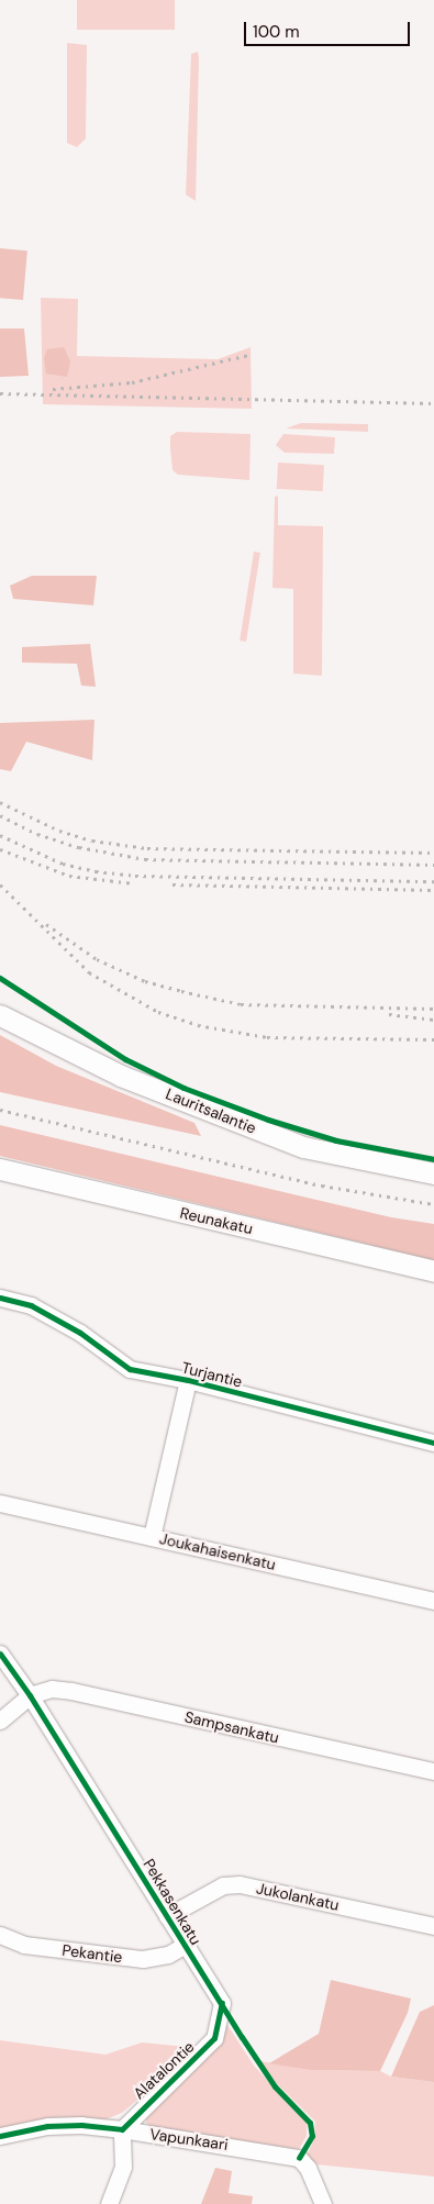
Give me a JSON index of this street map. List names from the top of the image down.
{
  "streets": {
    "main road": ["Lauritsalantie", "Reunakatu"],
    "street": [
      "Turjantie",
      "Joukahaisenkatu",
      "Sampsankatu",
      "Jukolankatu",
      "Pekkasenkatu",
      "Pekantie",
      "Alatalontie",
      "Vapunkaari"
    ]
  },
  "crossings": [
    ["Sampsankatu", "Pekkasenkatu"],
    ["Jukolankatu", "Pekkasenkatu"],
    ["Pekkasenkatu", "Pekantie"],
    ["Pekkasenkatu", "Alatalontie"],
    ["Alatalontie", "Vapunkaari"]
  ],
  "scale_bar": "100 m"
}
